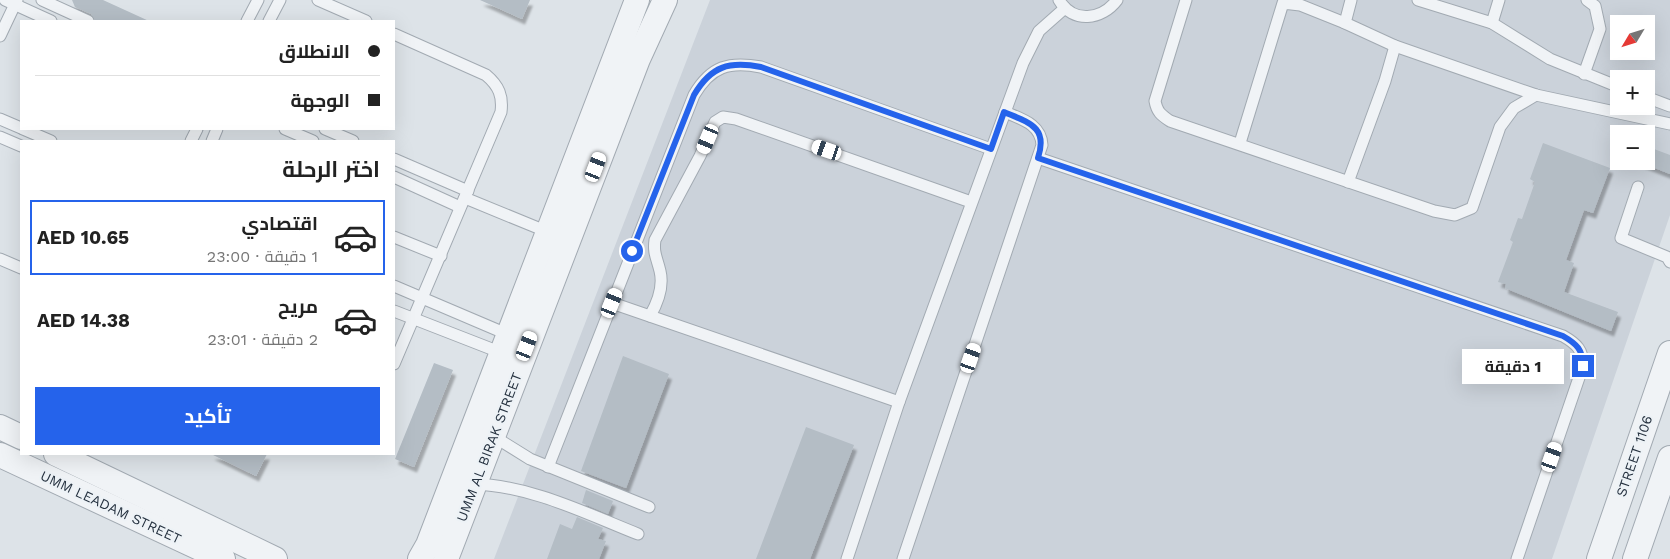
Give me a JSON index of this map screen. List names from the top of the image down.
{
  "streets": {
    "street": ["UMM AL BIRAK STREET", "STREET 1106", "UMM LEADAM STREET"]
  },
  "north": "bottom left",
  "page": {
    "map_buttons": ["+", "−"],
    "banner": ["الانطلاق", "الوجهة"],
    "heading": "اختر الرحلة",
    "list": [
      {
        "name": "اقتصادي",
        "note": "1 دقيقة · 23:00",
        "value": "AED 10.65"
      },
      {
        "name": "مريح",
        "note": "2 دقيقة · 23:01",
        "value": "AED 14.38"
      }
    ],
    "bubble": "1 دقيقة",
    "buttons": "تأكيد"
  }
}
